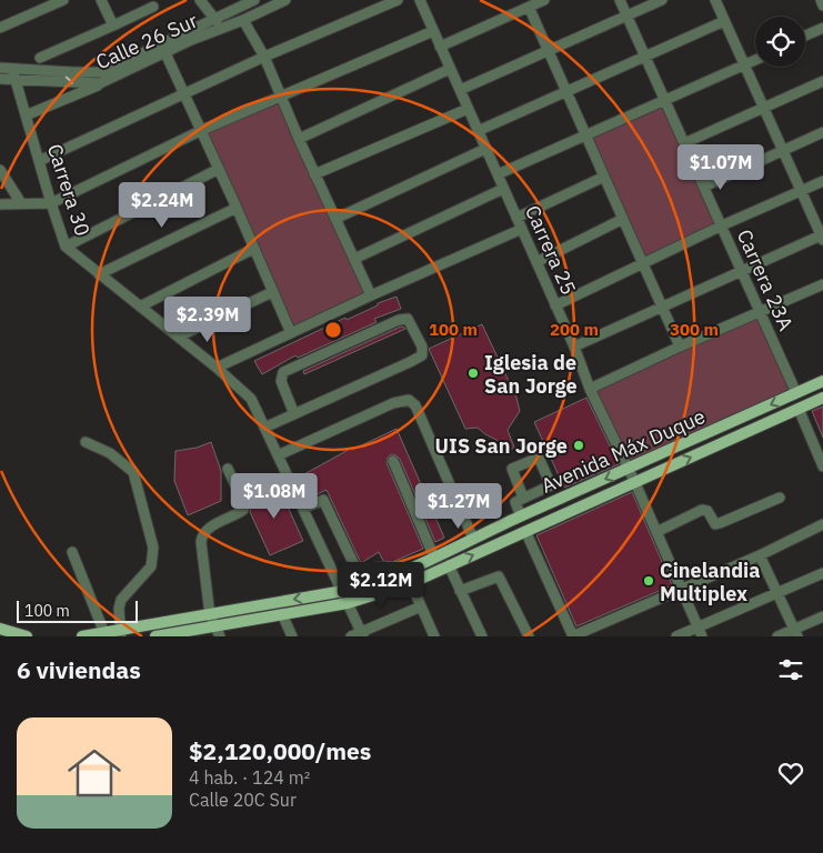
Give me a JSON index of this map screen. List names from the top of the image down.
{
  "streets": {
    "main road": ["Avenida Máx Duque"],
    "street": [
      "Calle 26 Sur",
      "Carrera 30",
      "Carrera 25",
      "Carrera 23A"
    ]
  },
  "crossings": [
    ["Calle 26 Sur", "Carrera 30"],
    ["Carrera 30", "Avenida Máx Duque"],
    ["Carrera 25", "Avenida Máx Duque"],
    ["Carrera 23A", "Avenida Máx Duque"]
  ],
  "places": ["Iglesia de San Jorge", "UIS San Jorge", "Cinelandia Multiplex"],
  "scale_bar": "100 m",
  "page": {
    "price": [
      "$1.07M",
      "$2.24M",
      "$2.39M",
      "$1.08M",
      "$1.27M",
      "$2.12M"
    ],
    "scale": "100 m",
    "heading": "6 viviendas",
    "list": [
      {
        "name": "$2,120,000/mes",
        "note": "4 hab. · 124 m² · Calle 20C Sur"
      }
    ]
  },
  "rings": ["100 m", "200 m", "300 m"]
}
